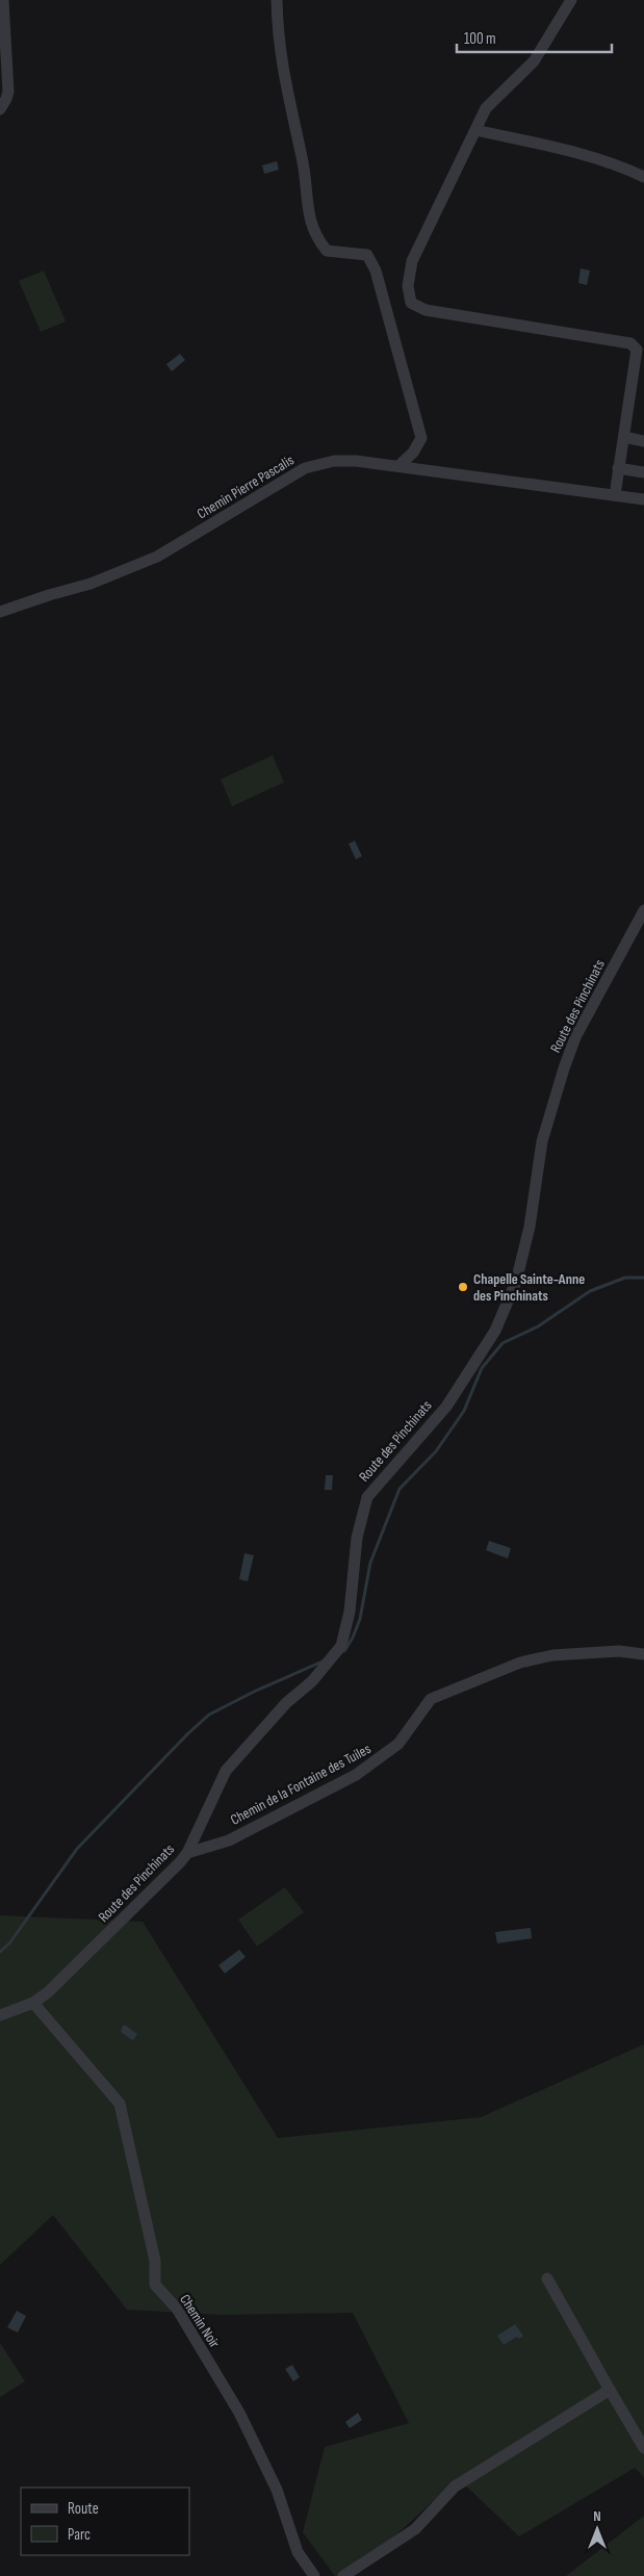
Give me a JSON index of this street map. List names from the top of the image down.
{
  "streets": {
    "street": [
      "Chemin Pierre Pascalis",
      "Route des Pinchinats",
      "Chemin de la Fontaine des Tuiles",
      "Chemin Noir"
    ]
  },
  "crossings": [
    ["Route des Pinchinats", "Chemin de la Fontaine des Tuiles"],
    ["Route des Pinchinats", "Chemin Noir"]
  ],
  "places": ["Chapelle Sainte-Anne des Pinchinats"],
  "legend": ["Route", "Parc"],
  "scale_bar": "100 m",
  "north": "top"
}
